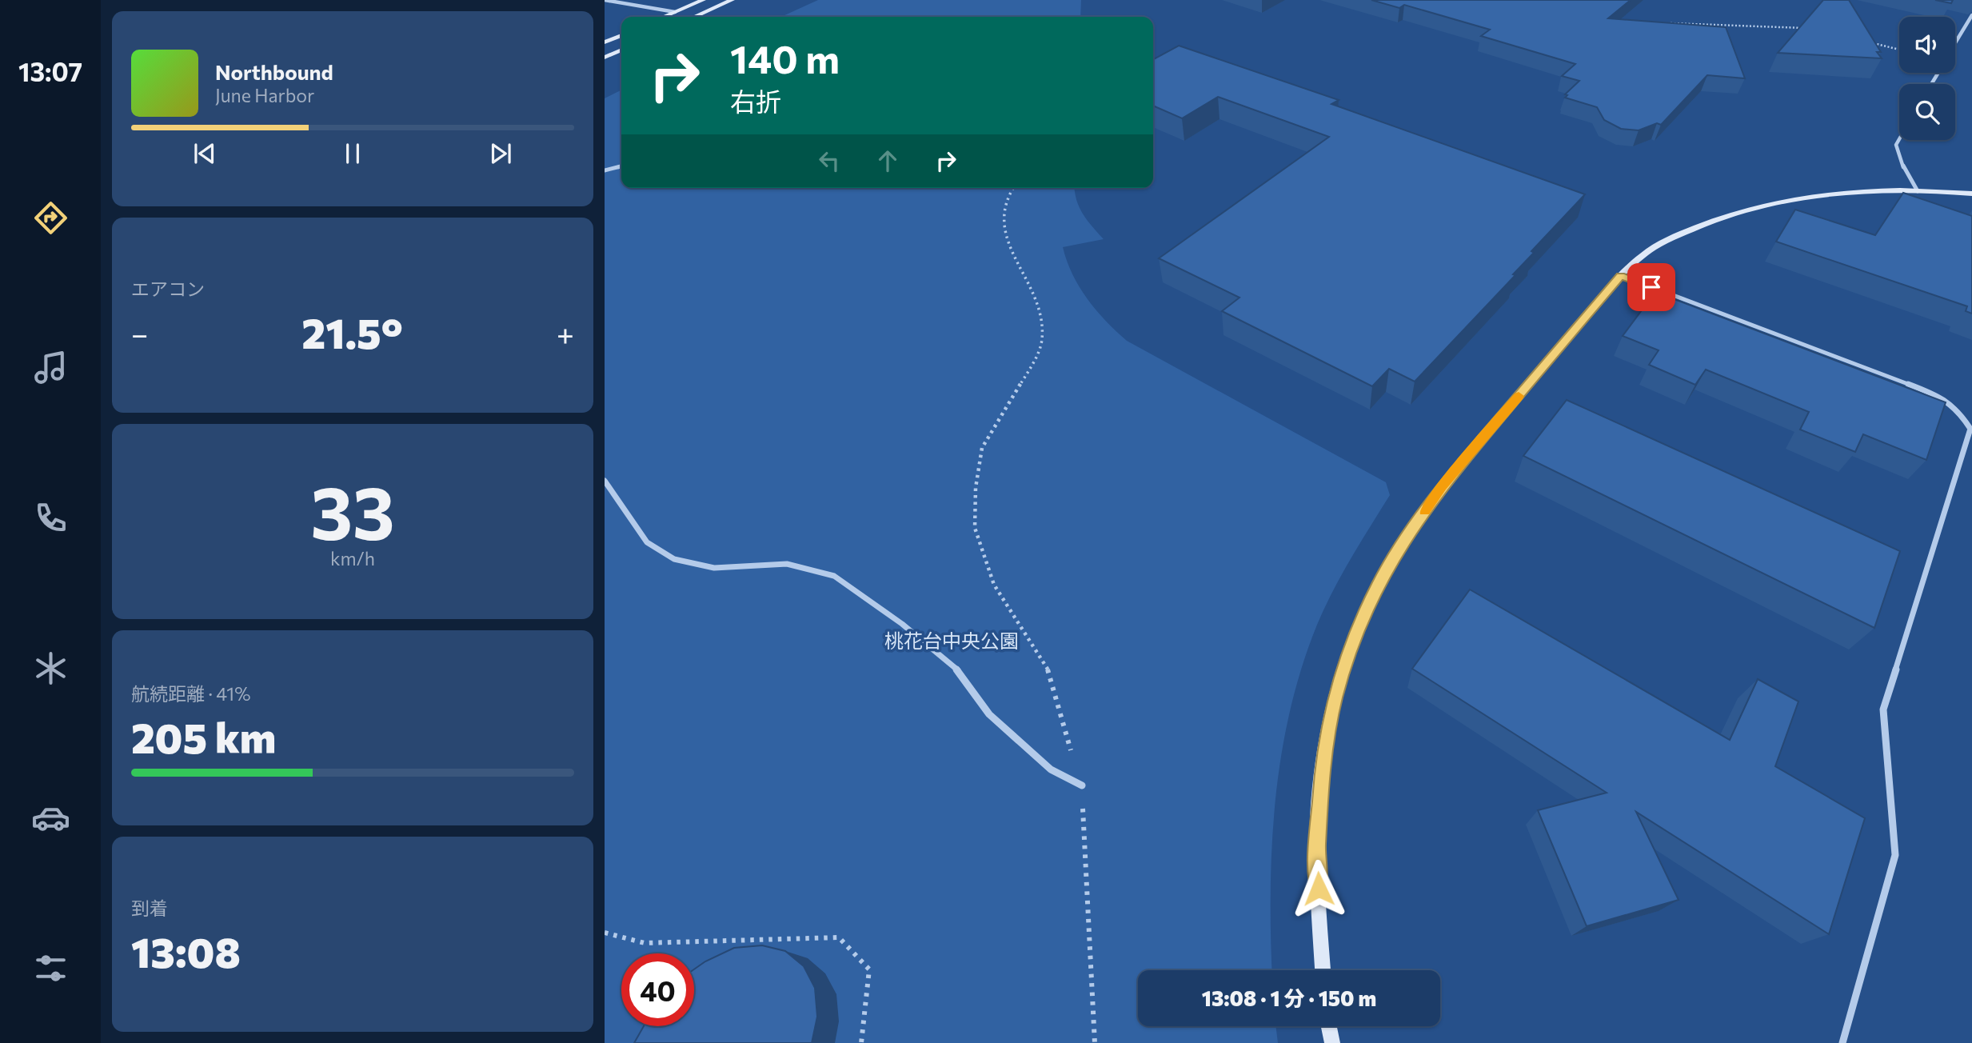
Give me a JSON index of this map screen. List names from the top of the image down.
{
  "parks": ["桃花台中央公園"],
  "page": {
    "tabs": "13:07",
    "turn": ["140 m", "右折"],
    "song": ["Northbound", "June Harbor"],
    "tile": [
      "エアコン",
      ["33", "km/h"],
      ["航続距離 · 41%", "205 km"],
      ["到着", "13:08"]
    ],
    "heat": ["−", "21.5°", "+"],
    "limit": "40",
    "trip": "13:08 · 1 分 · 150 m"
  }
}
